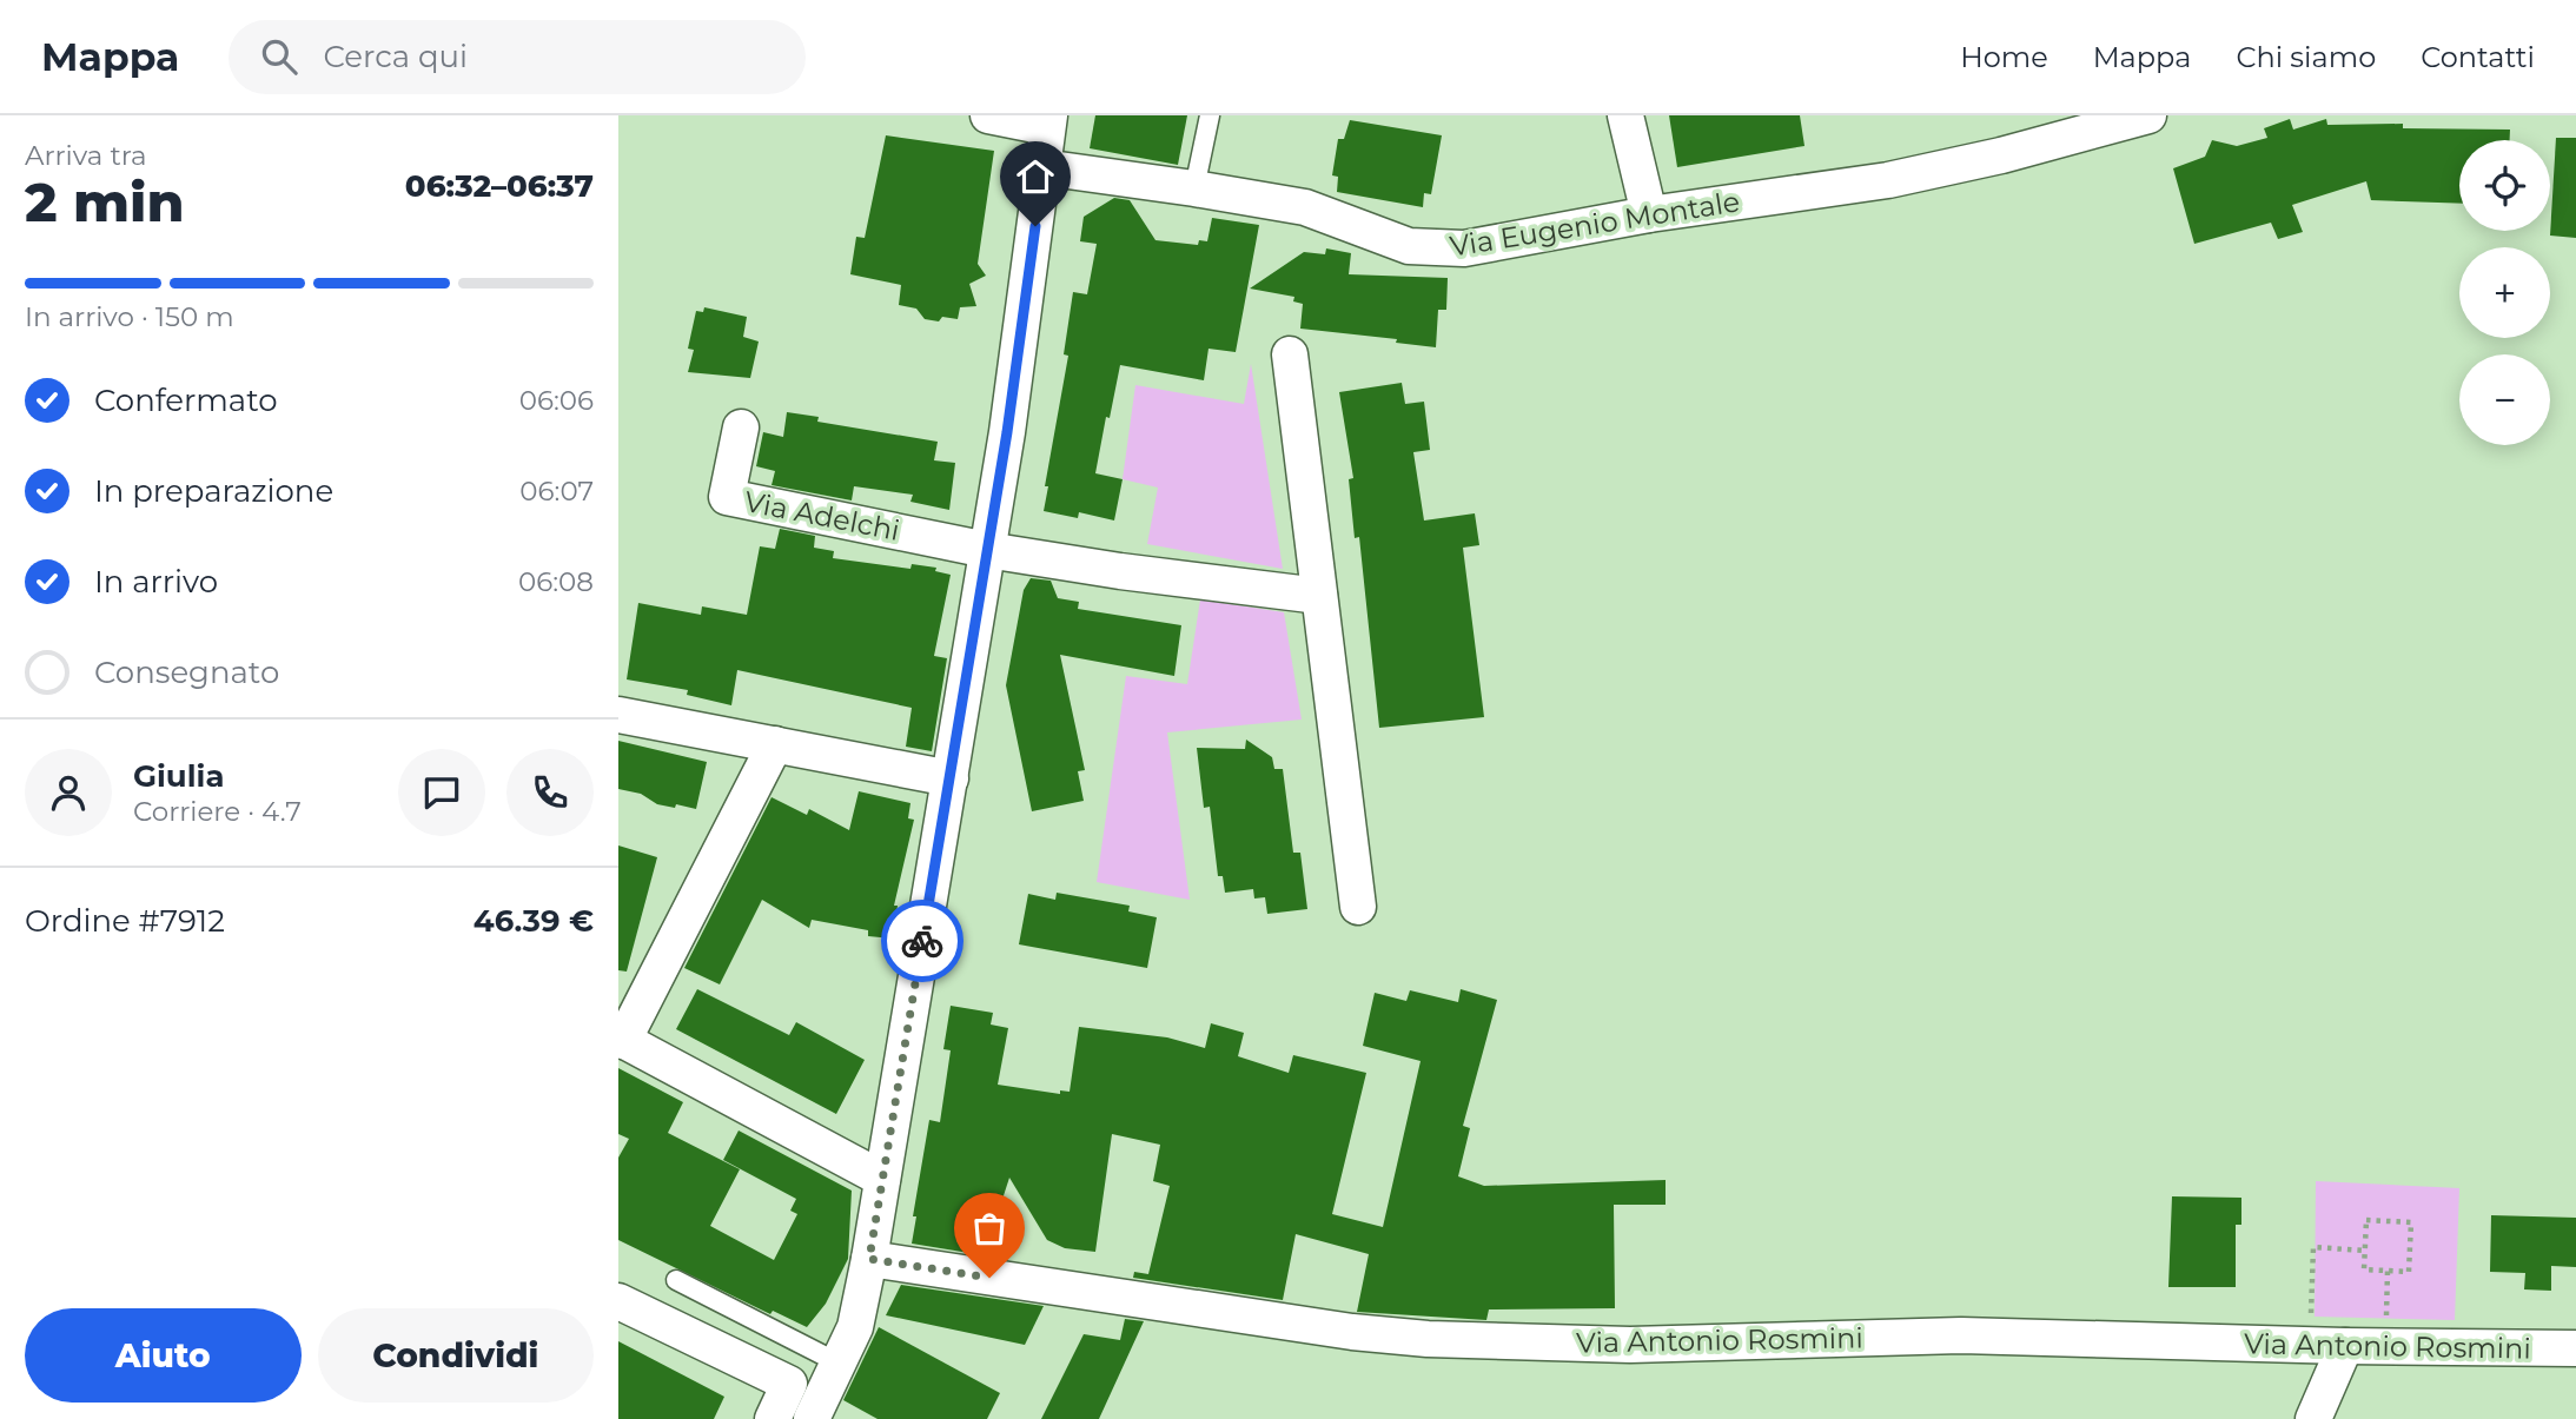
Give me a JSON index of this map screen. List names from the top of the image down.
{
  "streets": {
    "street": ["Via Eugenio Montale", "Via Adelchi", "Via Antonio Rosmini"]
  },
  "page": {
    "header": "Mappa",
    "search": "Cerca qui",
    "nav": [
      "Home",
      "Mappa",
      "Chi siamo",
      "Contatti"
    ],
    "heading": ["2 min", "Arriva tra", "06:32–06:37"],
    "panel": [
      "Giulia",
      "Corriere · 4.7",
      "Ordine #7912",
      "46.39 €"
    ],
    "map_buttons": ["+", "−"],
    "bar": "In arrivo · 150 m",
    "list": [
      ["Confermato", "06:06"],
      ["In preparazione", "06:07"],
      ["In arrivo", "06:08"],
      "Consegnato"
    ],
    "buttons": ["Aiuto", "Condividi"]
  }
}
